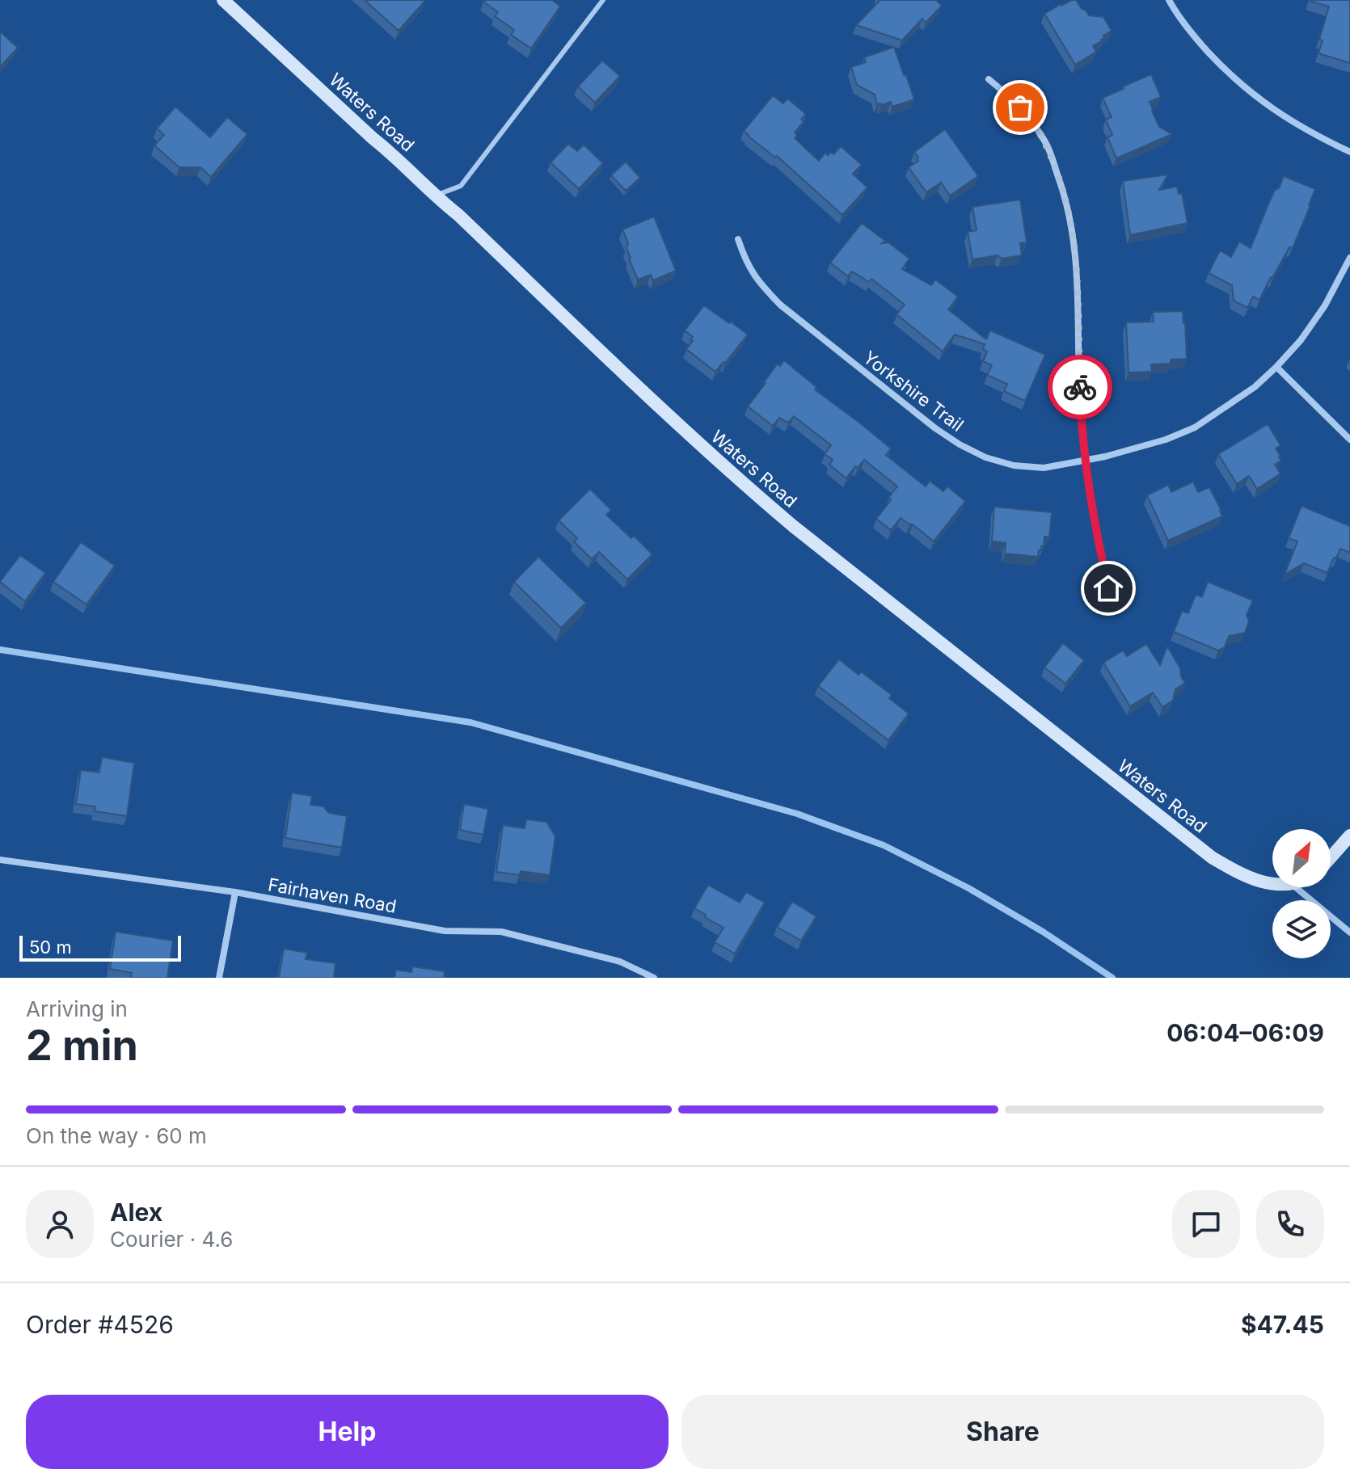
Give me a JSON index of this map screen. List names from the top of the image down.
{
  "streets": {
    "street": ["Waters Road", "Yorkshire Trail", "Fairhaven Road"]
  },
  "scale_bar": "50 m",
  "north": "top right",
  "page": {
    "scale": "50 m",
    "heading": ["2 min", "Arriving in", "06:04–06:09"],
    "panel": [
      "Alex",
      "Courier · 4.6",
      "Order #4526",
      "$47.45"
    ],
    "bar": "On the way · 60 m",
    "buttons": ["Help", "Share"]
  }
}
